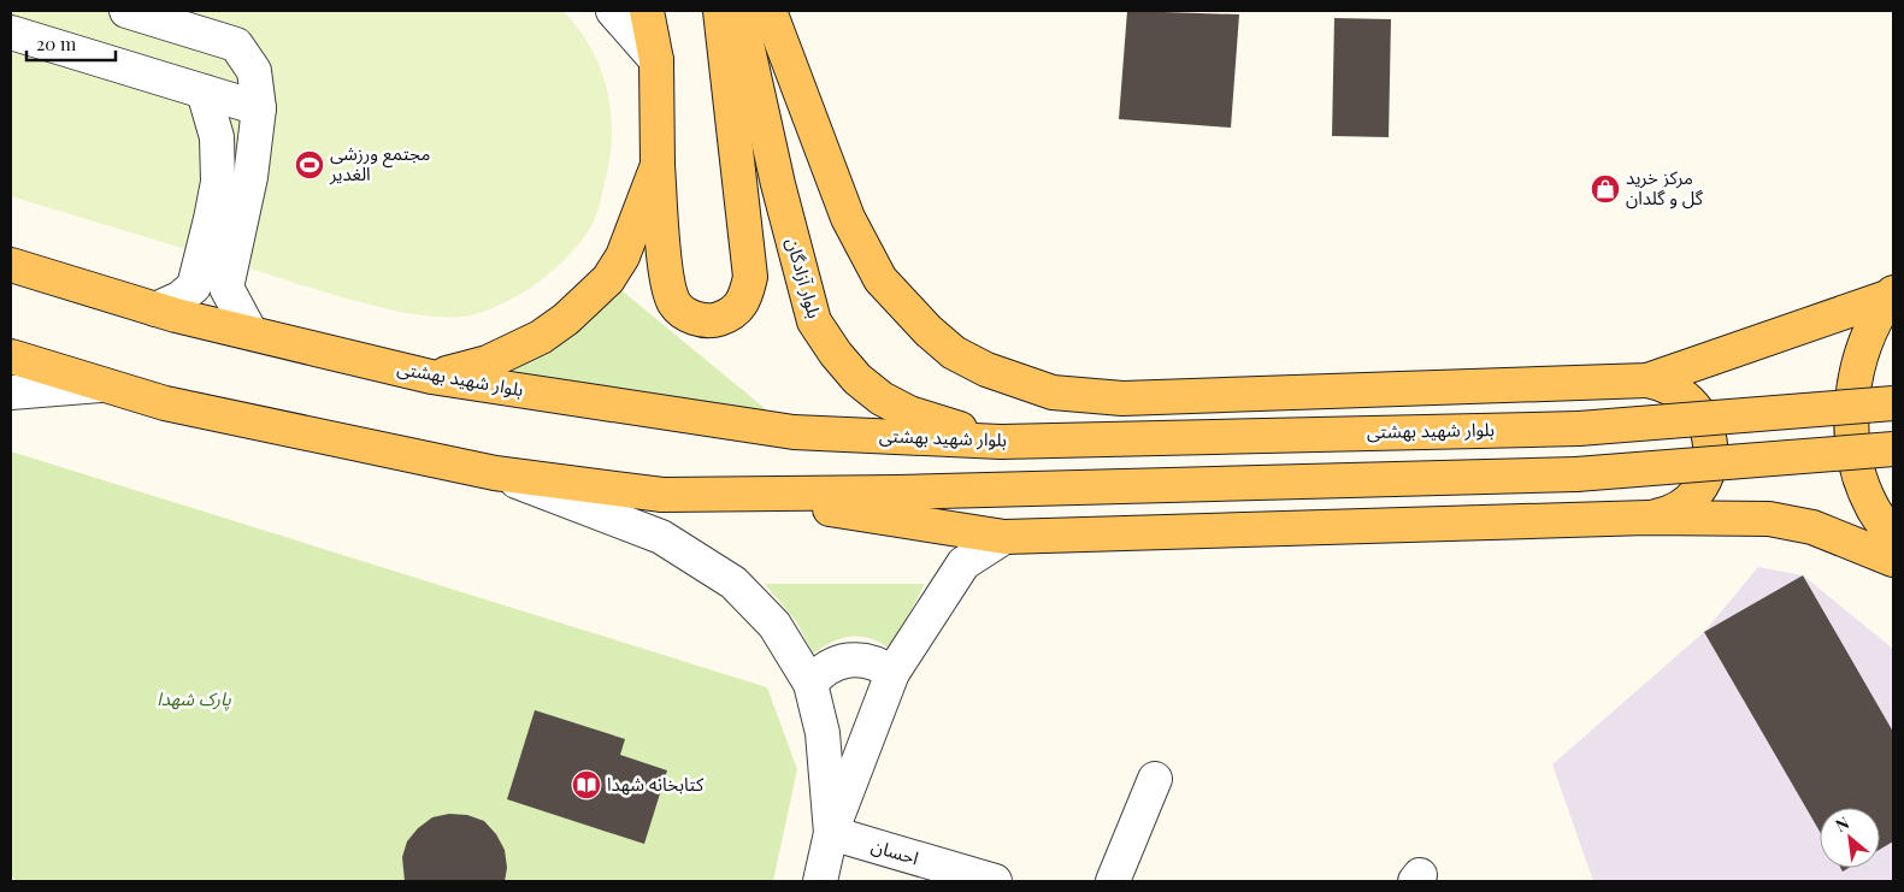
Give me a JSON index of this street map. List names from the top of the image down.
{
  "streets": {
    "main road": ["بلوار آزادگان", "بلوار شهید بهشتی"],
    "street": ["احسان"]
  },
  "crossings": [
    ["بلوار آزادگان", "بلوار شهید بهشتی"]
  ],
  "parks": ["پارک شهدا"],
  "places": {
    "sports": ["مجتمع ورزشی الغدیر"],
    "shop": ["مرکز خرید گل و گلدان"],
    "library": ["کتابخانه شهدا"]
  },
  "scale_bar": "20 m",
  "north": "top left"
}
